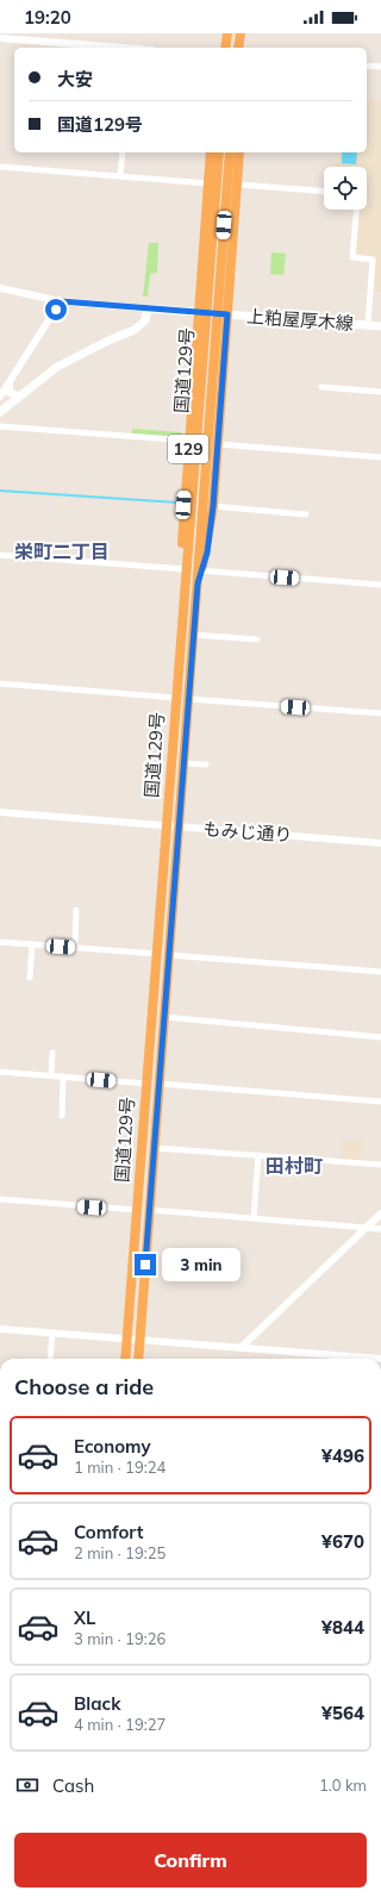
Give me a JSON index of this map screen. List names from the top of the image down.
{
  "streets": {
    "highway": ["国道129号", "129"],
    "main road": ["上粕屋厚木線"],
    "street": ["もみじ通り"]
  },
  "crossings": [
    ["上粕屋厚木線", "129"],
    ["国道129号", "129"],
    ["国道129号", "もみじ通り"]
  ],
  "districts": ["栄町二丁目", "田村町"],
  "page": {
    "status": "19:20",
    "banner": ["大安", "国道129号"],
    "bubble": "3 min",
    "heading": "Choose a ride",
    "list": [
      {
        "name": "Economy",
        "note": "1 min · 19:24",
        "value": "¥496"
      },
      {
        "name": "Comfort",
        "note": "2 min · 19:25",
        "value": "¥670"
      },
      {
        "name": "XL",
        "note": "3 min · 19:26",
        "value": "¥844"
      },
      {
        "name": "Black",
        "note": "4 min · 19:27",
        "value": "¥564"
      }
    ],
    "pay": ["Cash", "1.0 km"],
    "buttons": "Confirm"
  }
}
